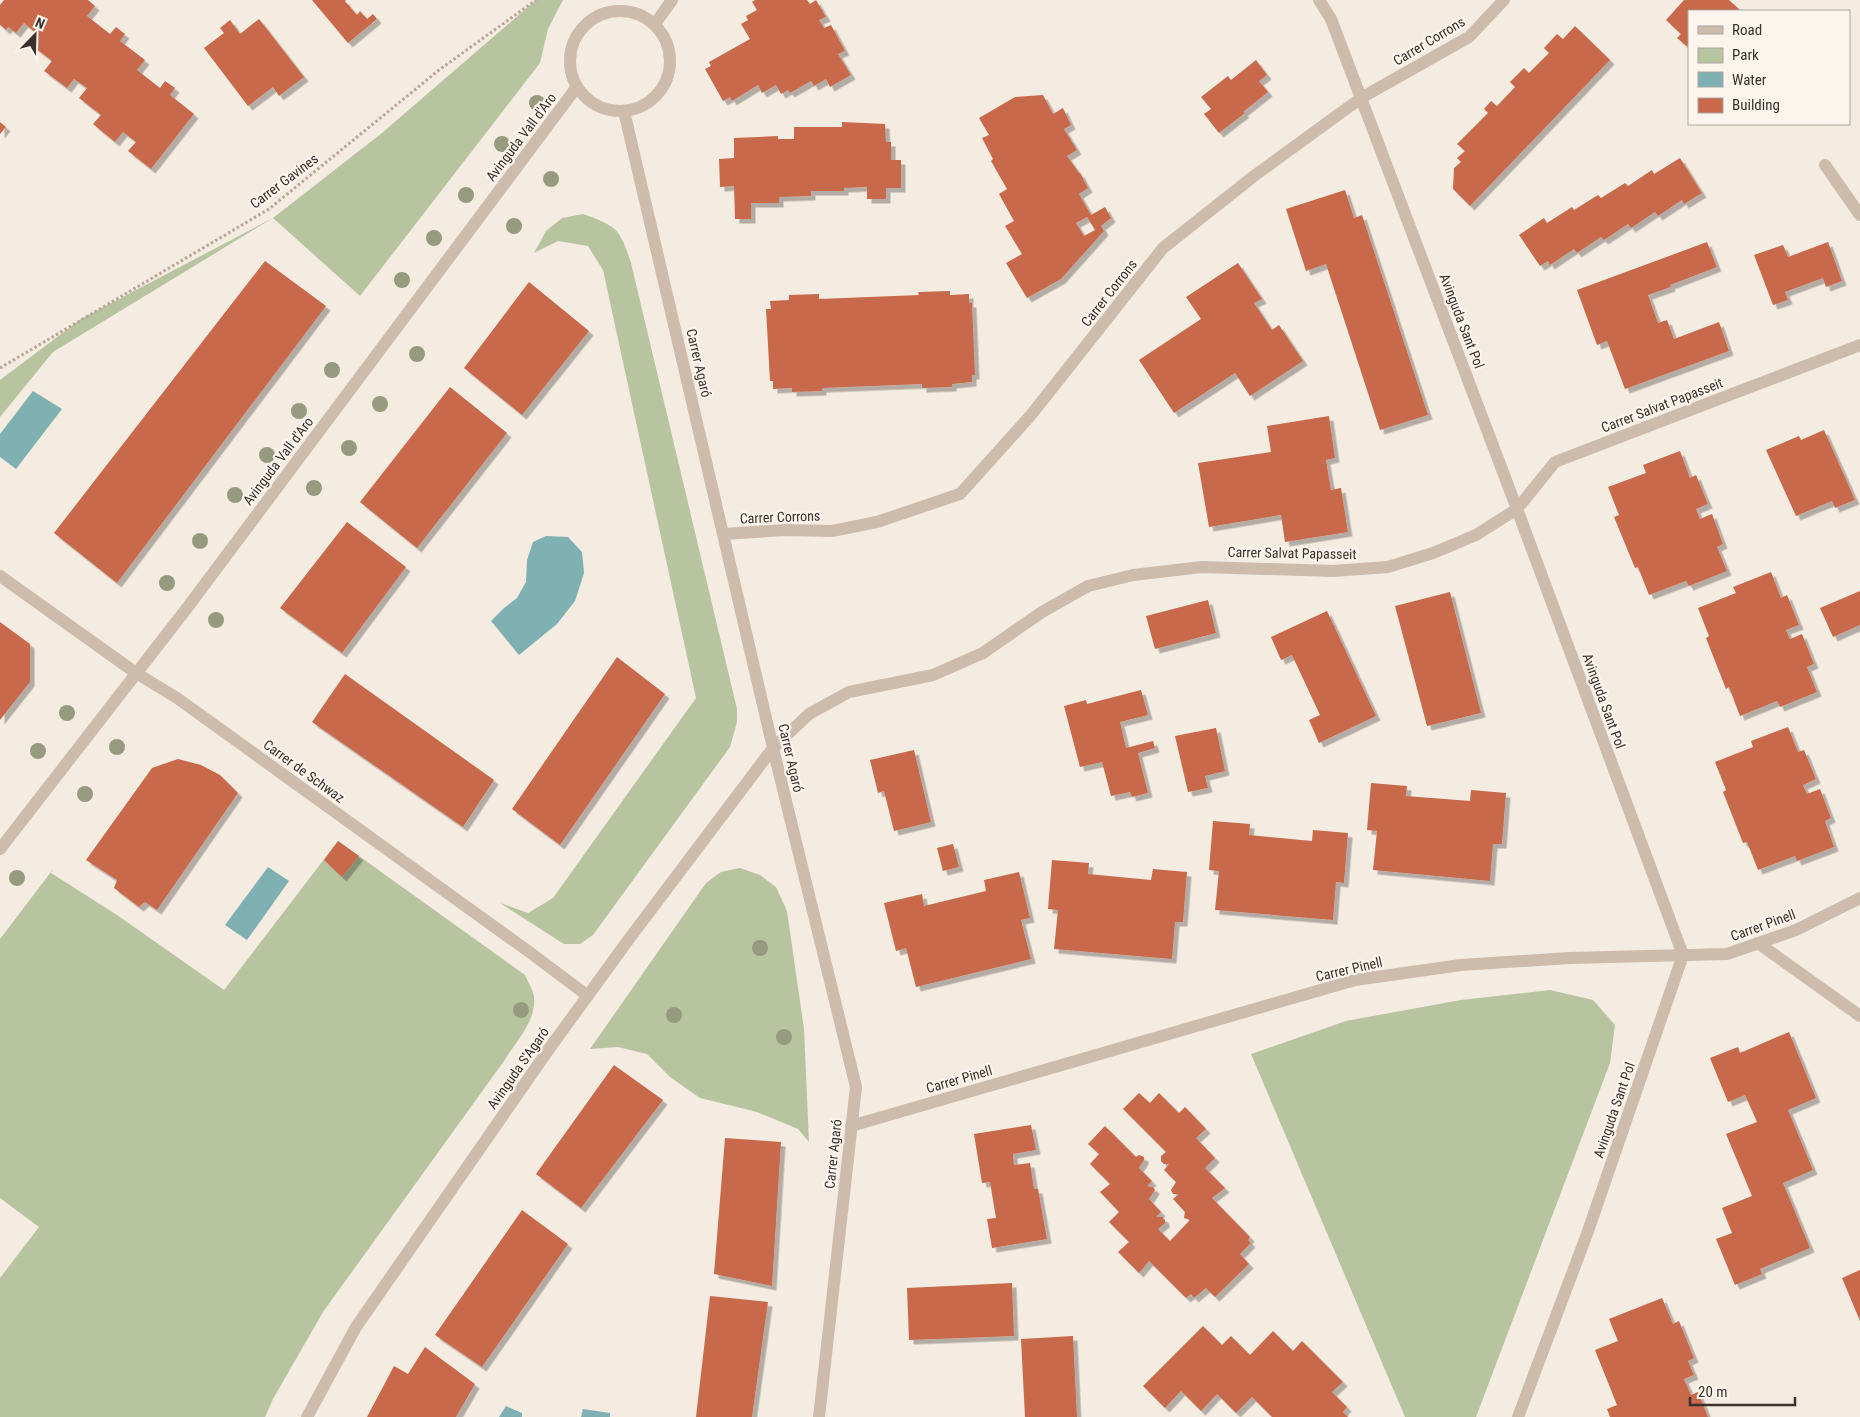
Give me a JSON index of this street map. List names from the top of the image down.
{
  "streets": {
    "street": [
      "Carrer Corrons",
      "Avinguda Vall d'Aro",
      "Avinguda Sant Pol",
      "Carrer Agaró",
      "Carrer Salvat Papasseit",
      "Carrer de Schwaz",
      "Carrer Pinell",
      "Avinguda S'Agaró"
    ],
    "path": ["Carrer Gavines"]
  },
  "crossings": [
    ["Carrer Corrons", "Avinguda Sant Pol"],
    ["Carrer Corrons", "Carrer Agaró"],
    ["Avinguda Vall d'Aro", "Carrer Agaró"],
    ["Avinguda Vall d'Aro", "Carrer de Schwaz"],
    ["Avinguda Sant Pol", "Carrer Salvat Papasseit"],
    ["Avinguda Sant Pol", "Carrer Pinell"],
    ["Carrer Agaró", "Carrer Salvat Papasseit"],
    ["Carrer Agaró", "Carrer Pinell"],
    ["Carrer Agaró", "Avinguda S'Agaró"],
    ["Carrer Salvat Papasseit", "Avinguda S'Agaró"],
    ["Carrer de Schwaz", "Avinguda S'Agaró"]
  ],
  "legend": [
    "Road",
    "Park",
    "Water",
    "Building"
  ],
  "scale_bar": "20 m",
  "north": "top right"
}
